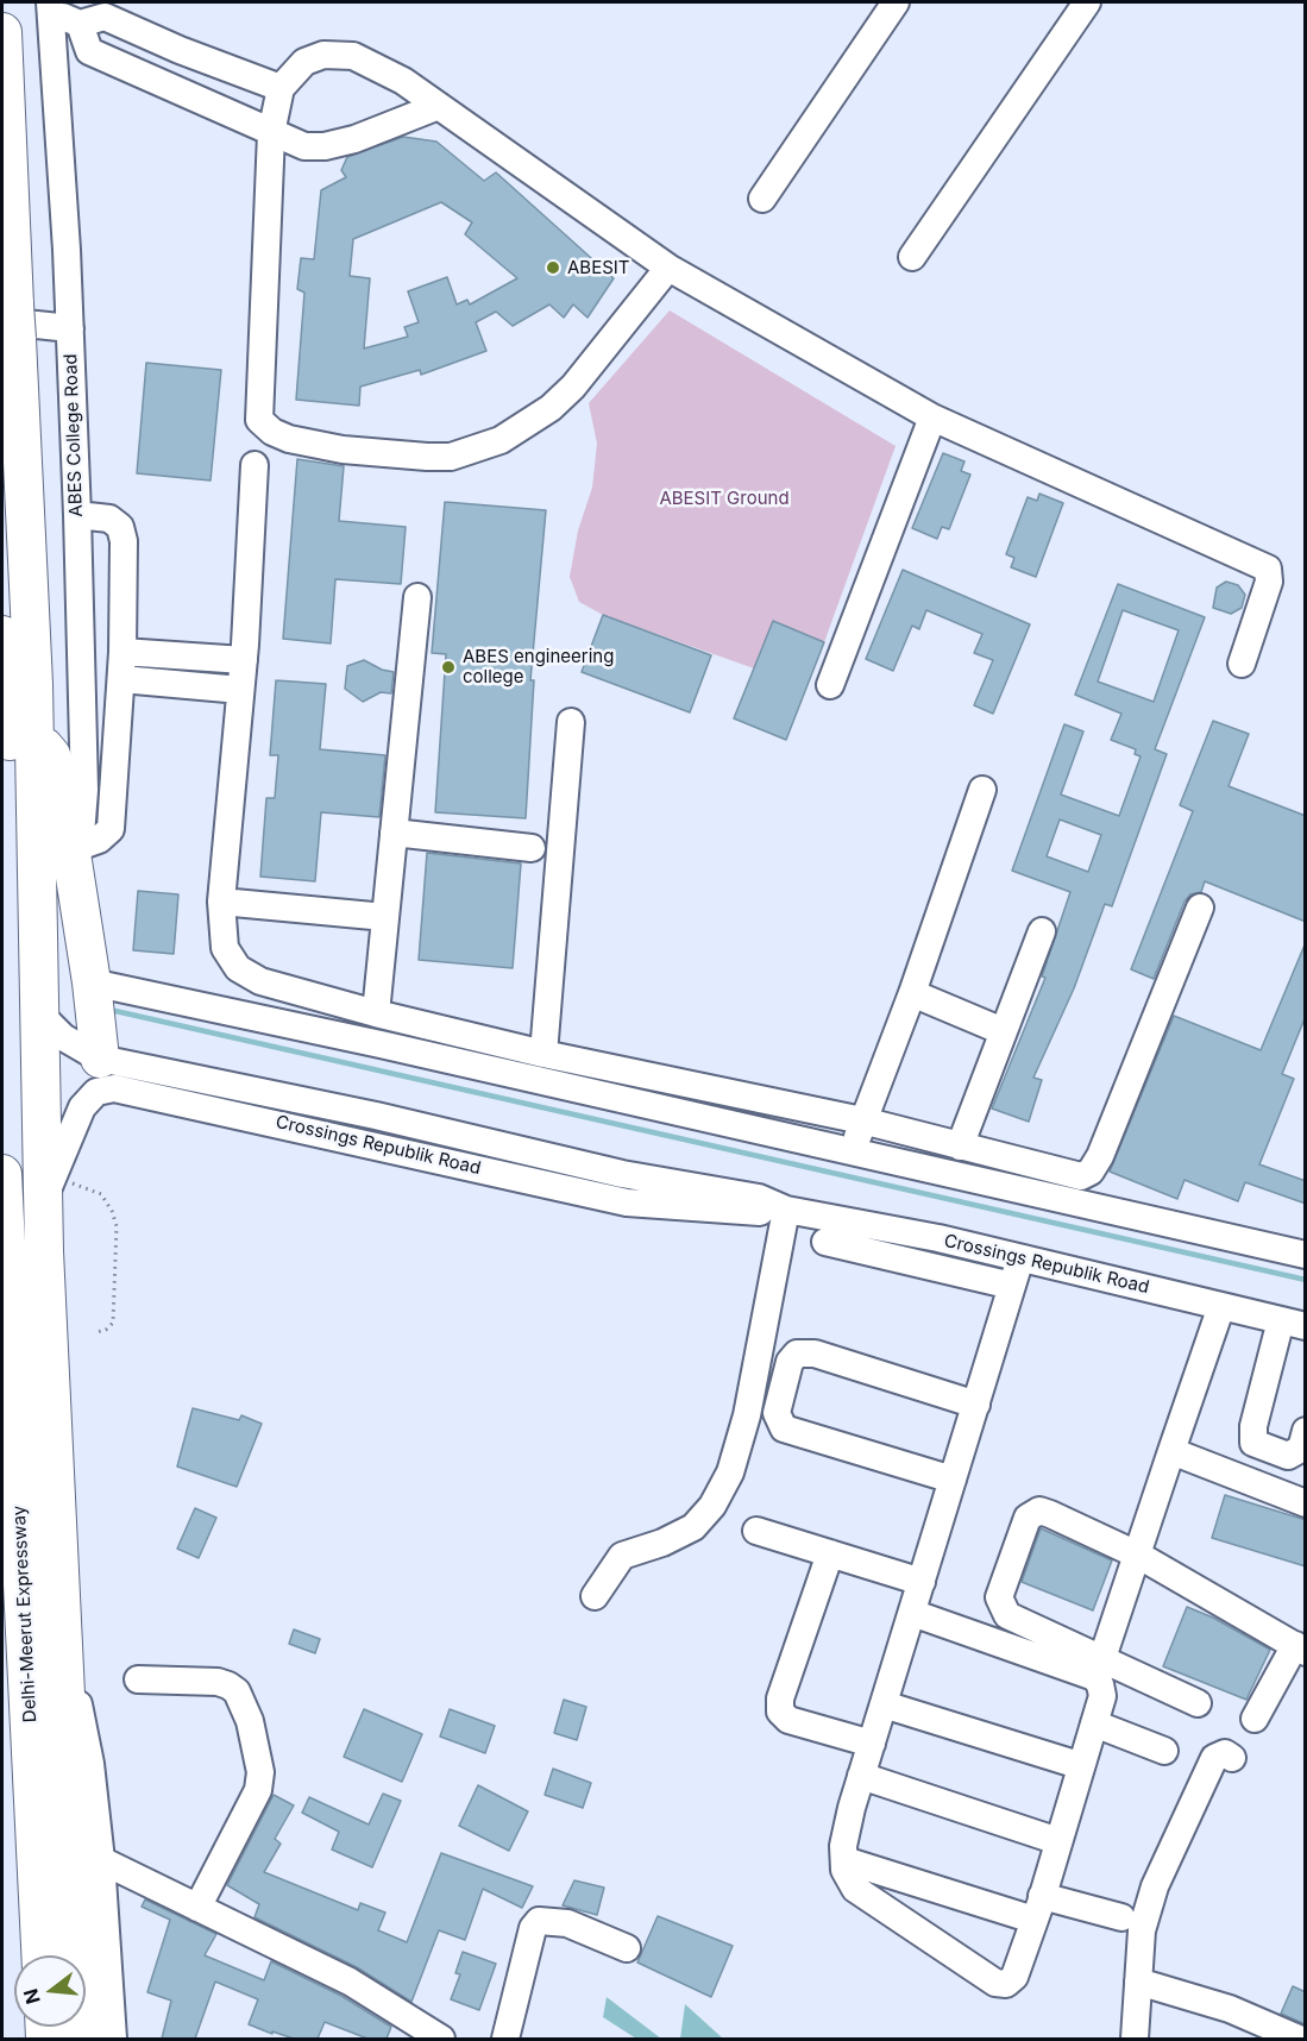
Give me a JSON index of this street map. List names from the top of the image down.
{
  "streets": {
    "highway": ["Delhi-Meerut Expressway"],
    "street": ["ABES College Road", "Crossings Republik Road"]
  },
  "parks": ["ABESIT Ground"],
  "places": ["ABESIT", "ABES engineering college"],
  "north": "left"
}
